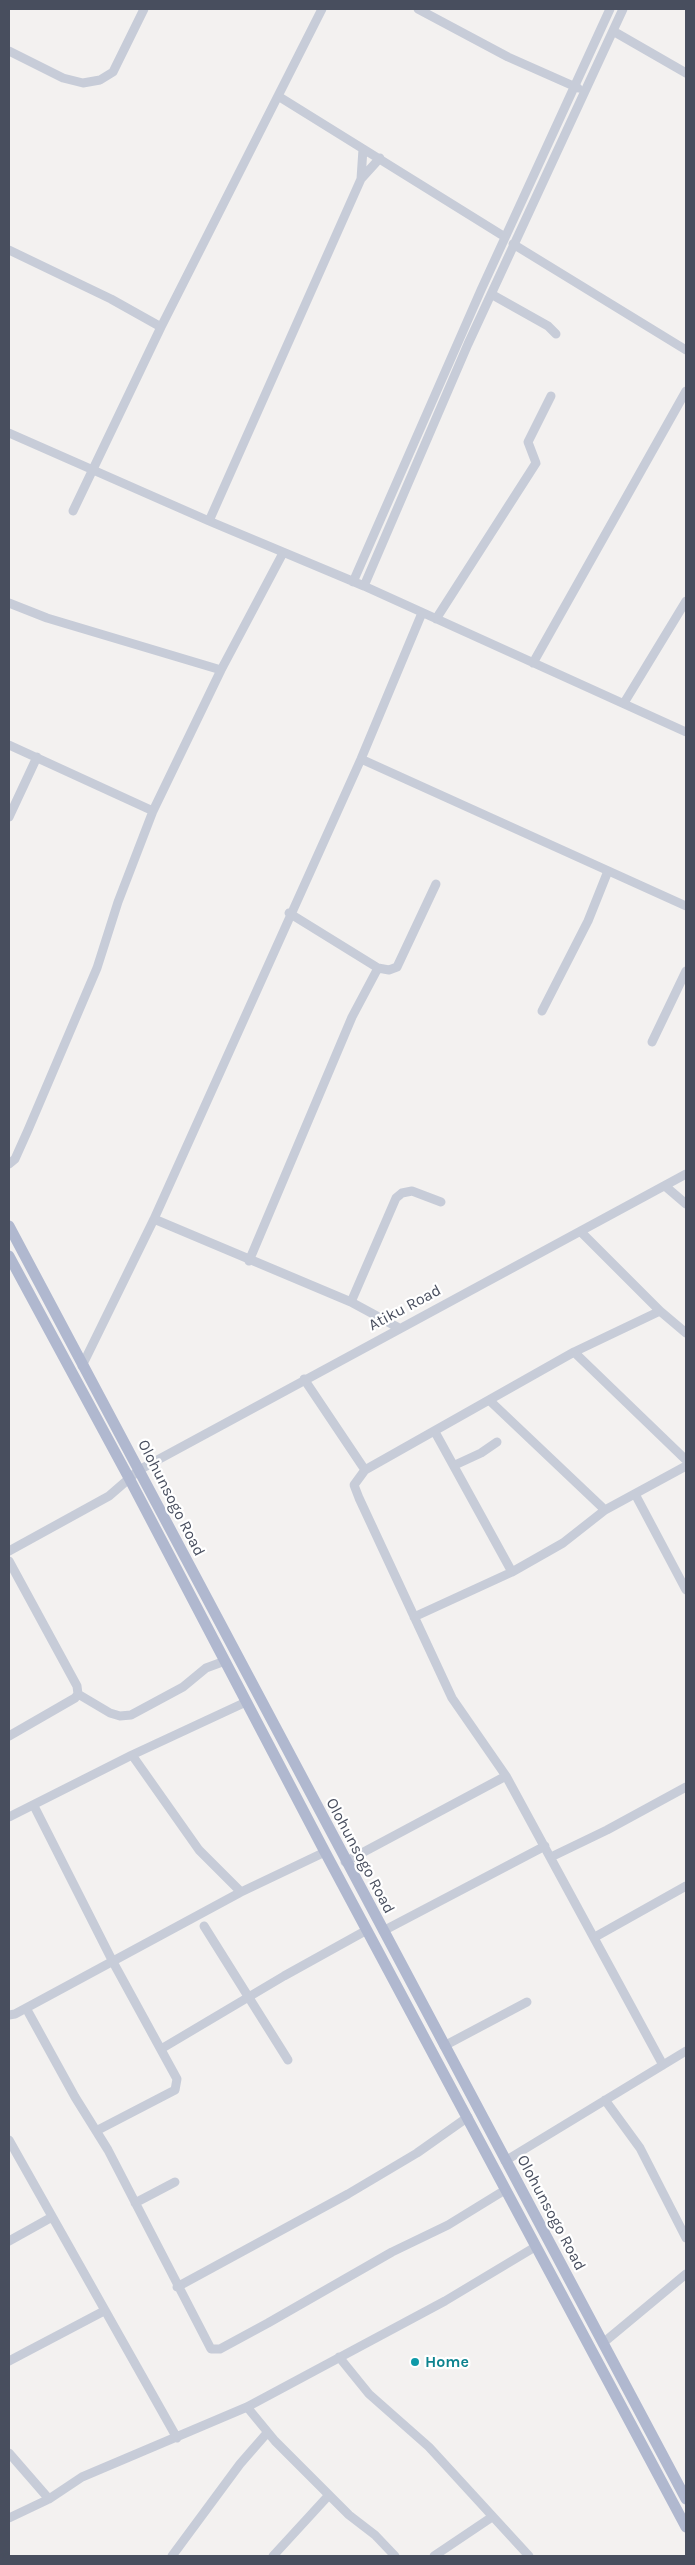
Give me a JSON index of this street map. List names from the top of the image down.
{
  "streets": {
    "main road": ["Olohunsogo Road"],
    "street": ["Atiku Road"]
  },
  "crossings": [
    ["Atiku Road", "Olohunsogo Road"]
  ],
  "places": ["Home"]
}
